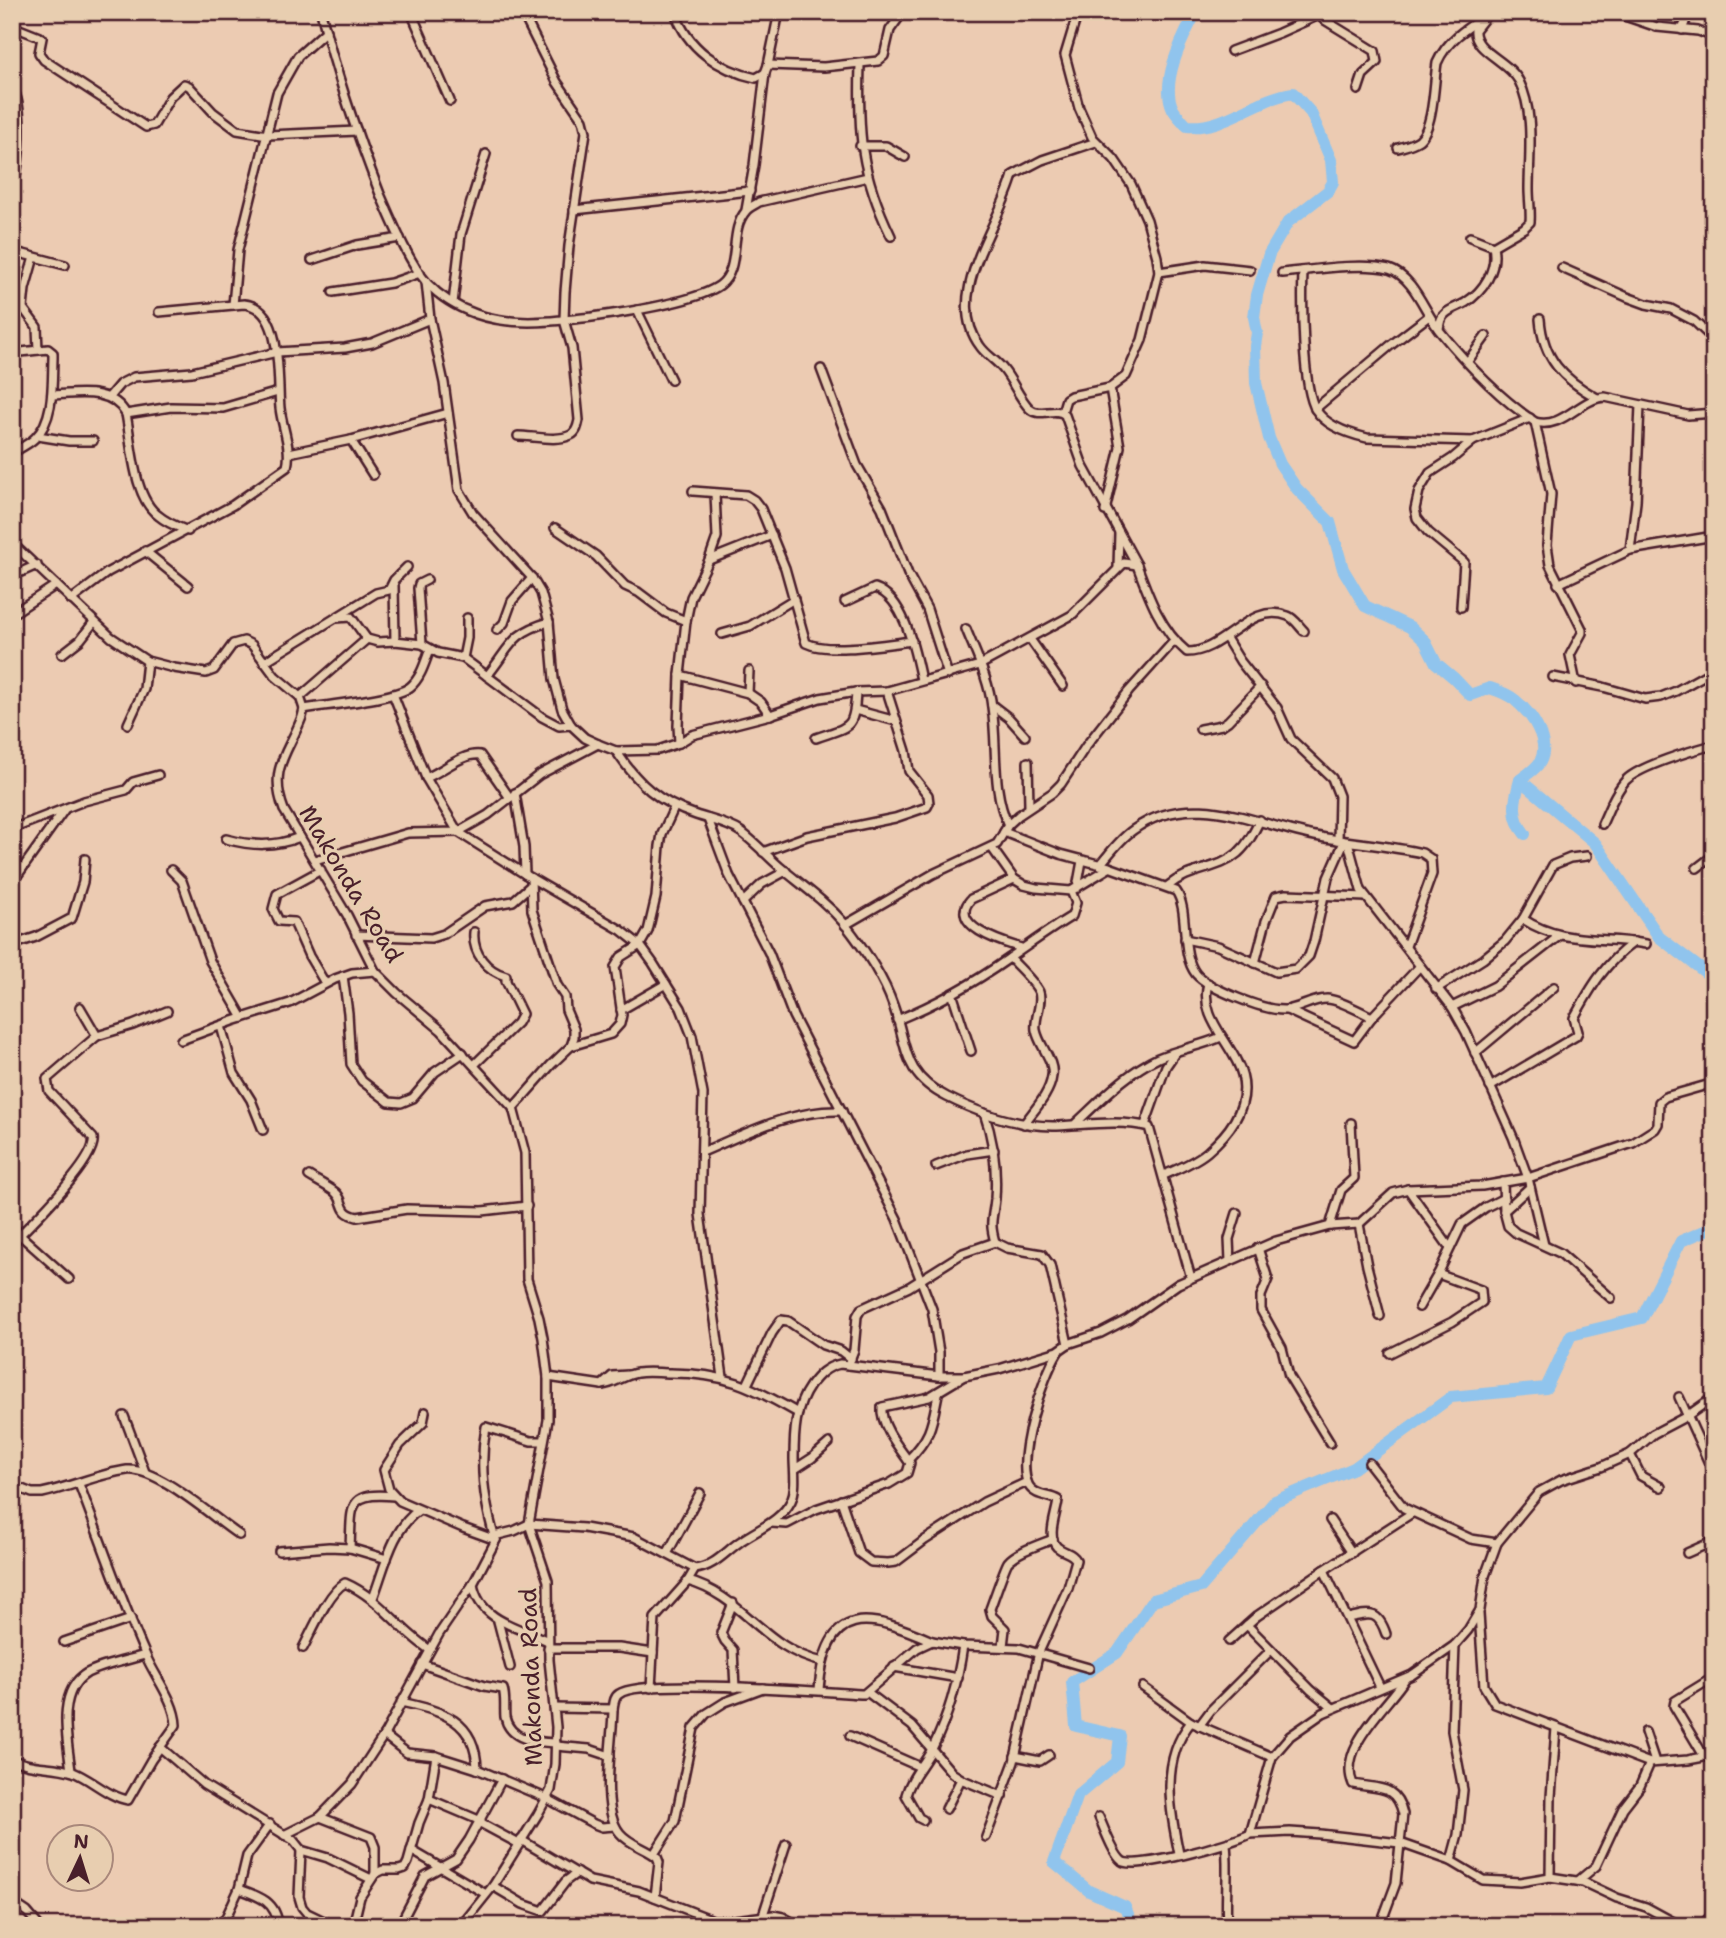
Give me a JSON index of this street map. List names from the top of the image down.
{
  "streets": {
    "street": ["Makonda Road"]
  },
  "north": "top"
}
